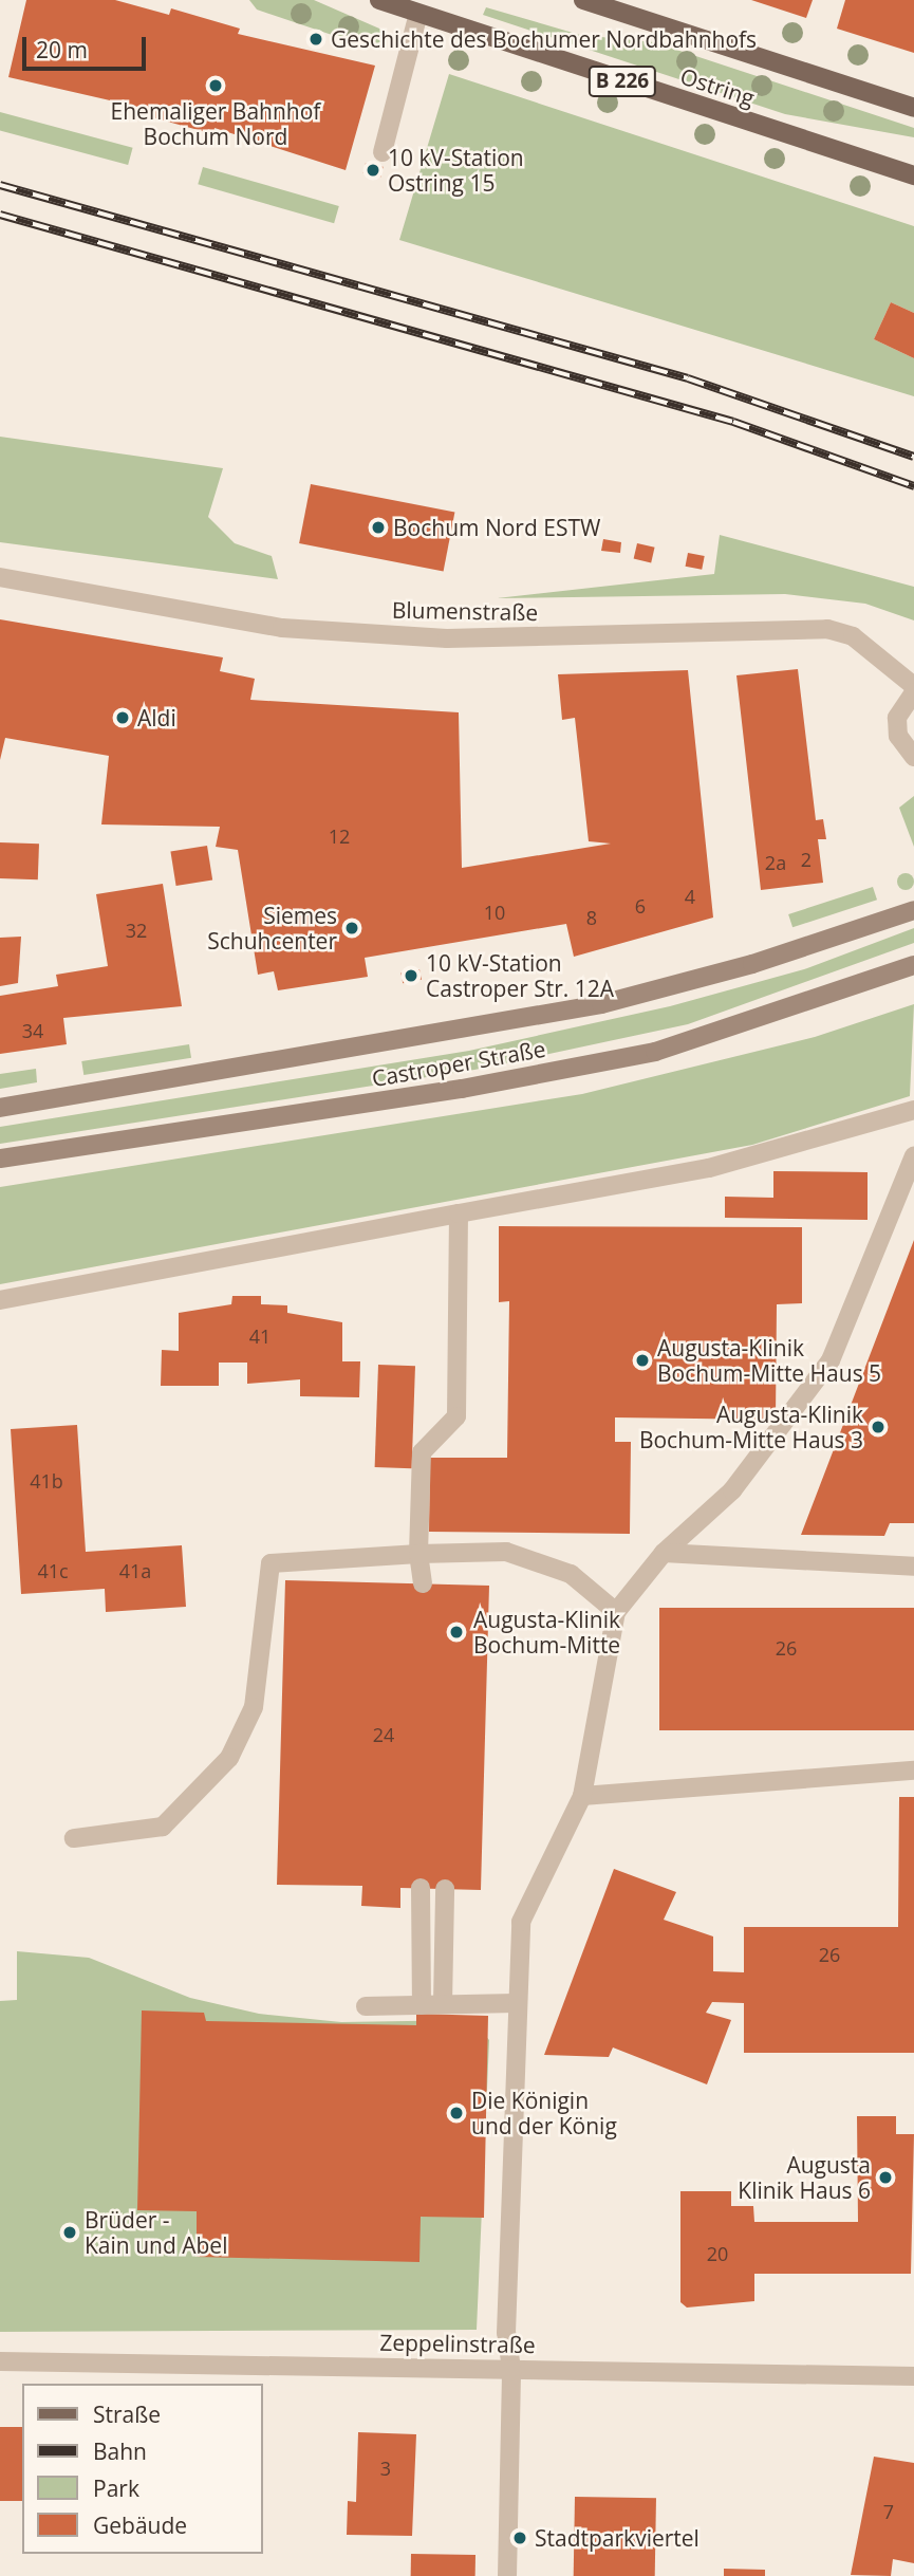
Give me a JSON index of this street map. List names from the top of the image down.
{
  "streets": {
    "main road": ["B 226", "Ostring", "Castroper Straße"],
    "street": ["Blumenstraße", "Zeppelinstraße"]
  },
  "places": [
    "Geschichte des Bochumer Nordbahnhofs",
    "Ehemaliger Bahnhof Bochum Nord",
    "10 kV-Station Ostring 15",
    "Bochum Nord ESTW",
    "Aldi",
    "Siemes Schuhcenter",
    "10 kV-Station Castroper Str. 12A",
    "Augusta-Klinik Bochum-Mitte Haus 5",
    "Augusta-Klinik Bochum-Mitte Haus 3",
    "Augusta-Klinik Bochum-Mitte",
    "Die Königin und der König",
    "Augusta Klinik Haus 6",
    "Brüder - Kain und Abel",
    "Stadtparkviertel"
  ],
  "house_numbers": [
    "12",
    "2",
    "2a",
    "4",
    "6",
    "10",
    "8",
    "32",
    "34",
    "41",
    "41b",
    "41c",
    "41a",
    "26",
    "24",
    "26",
    "20",
    "3",
    "7"
  ],
  "legend": [
    "Straße",
    "Bahn",
    "Park",
    "Gebäude"
  ],
  "scale_bar": "20 m"
}
